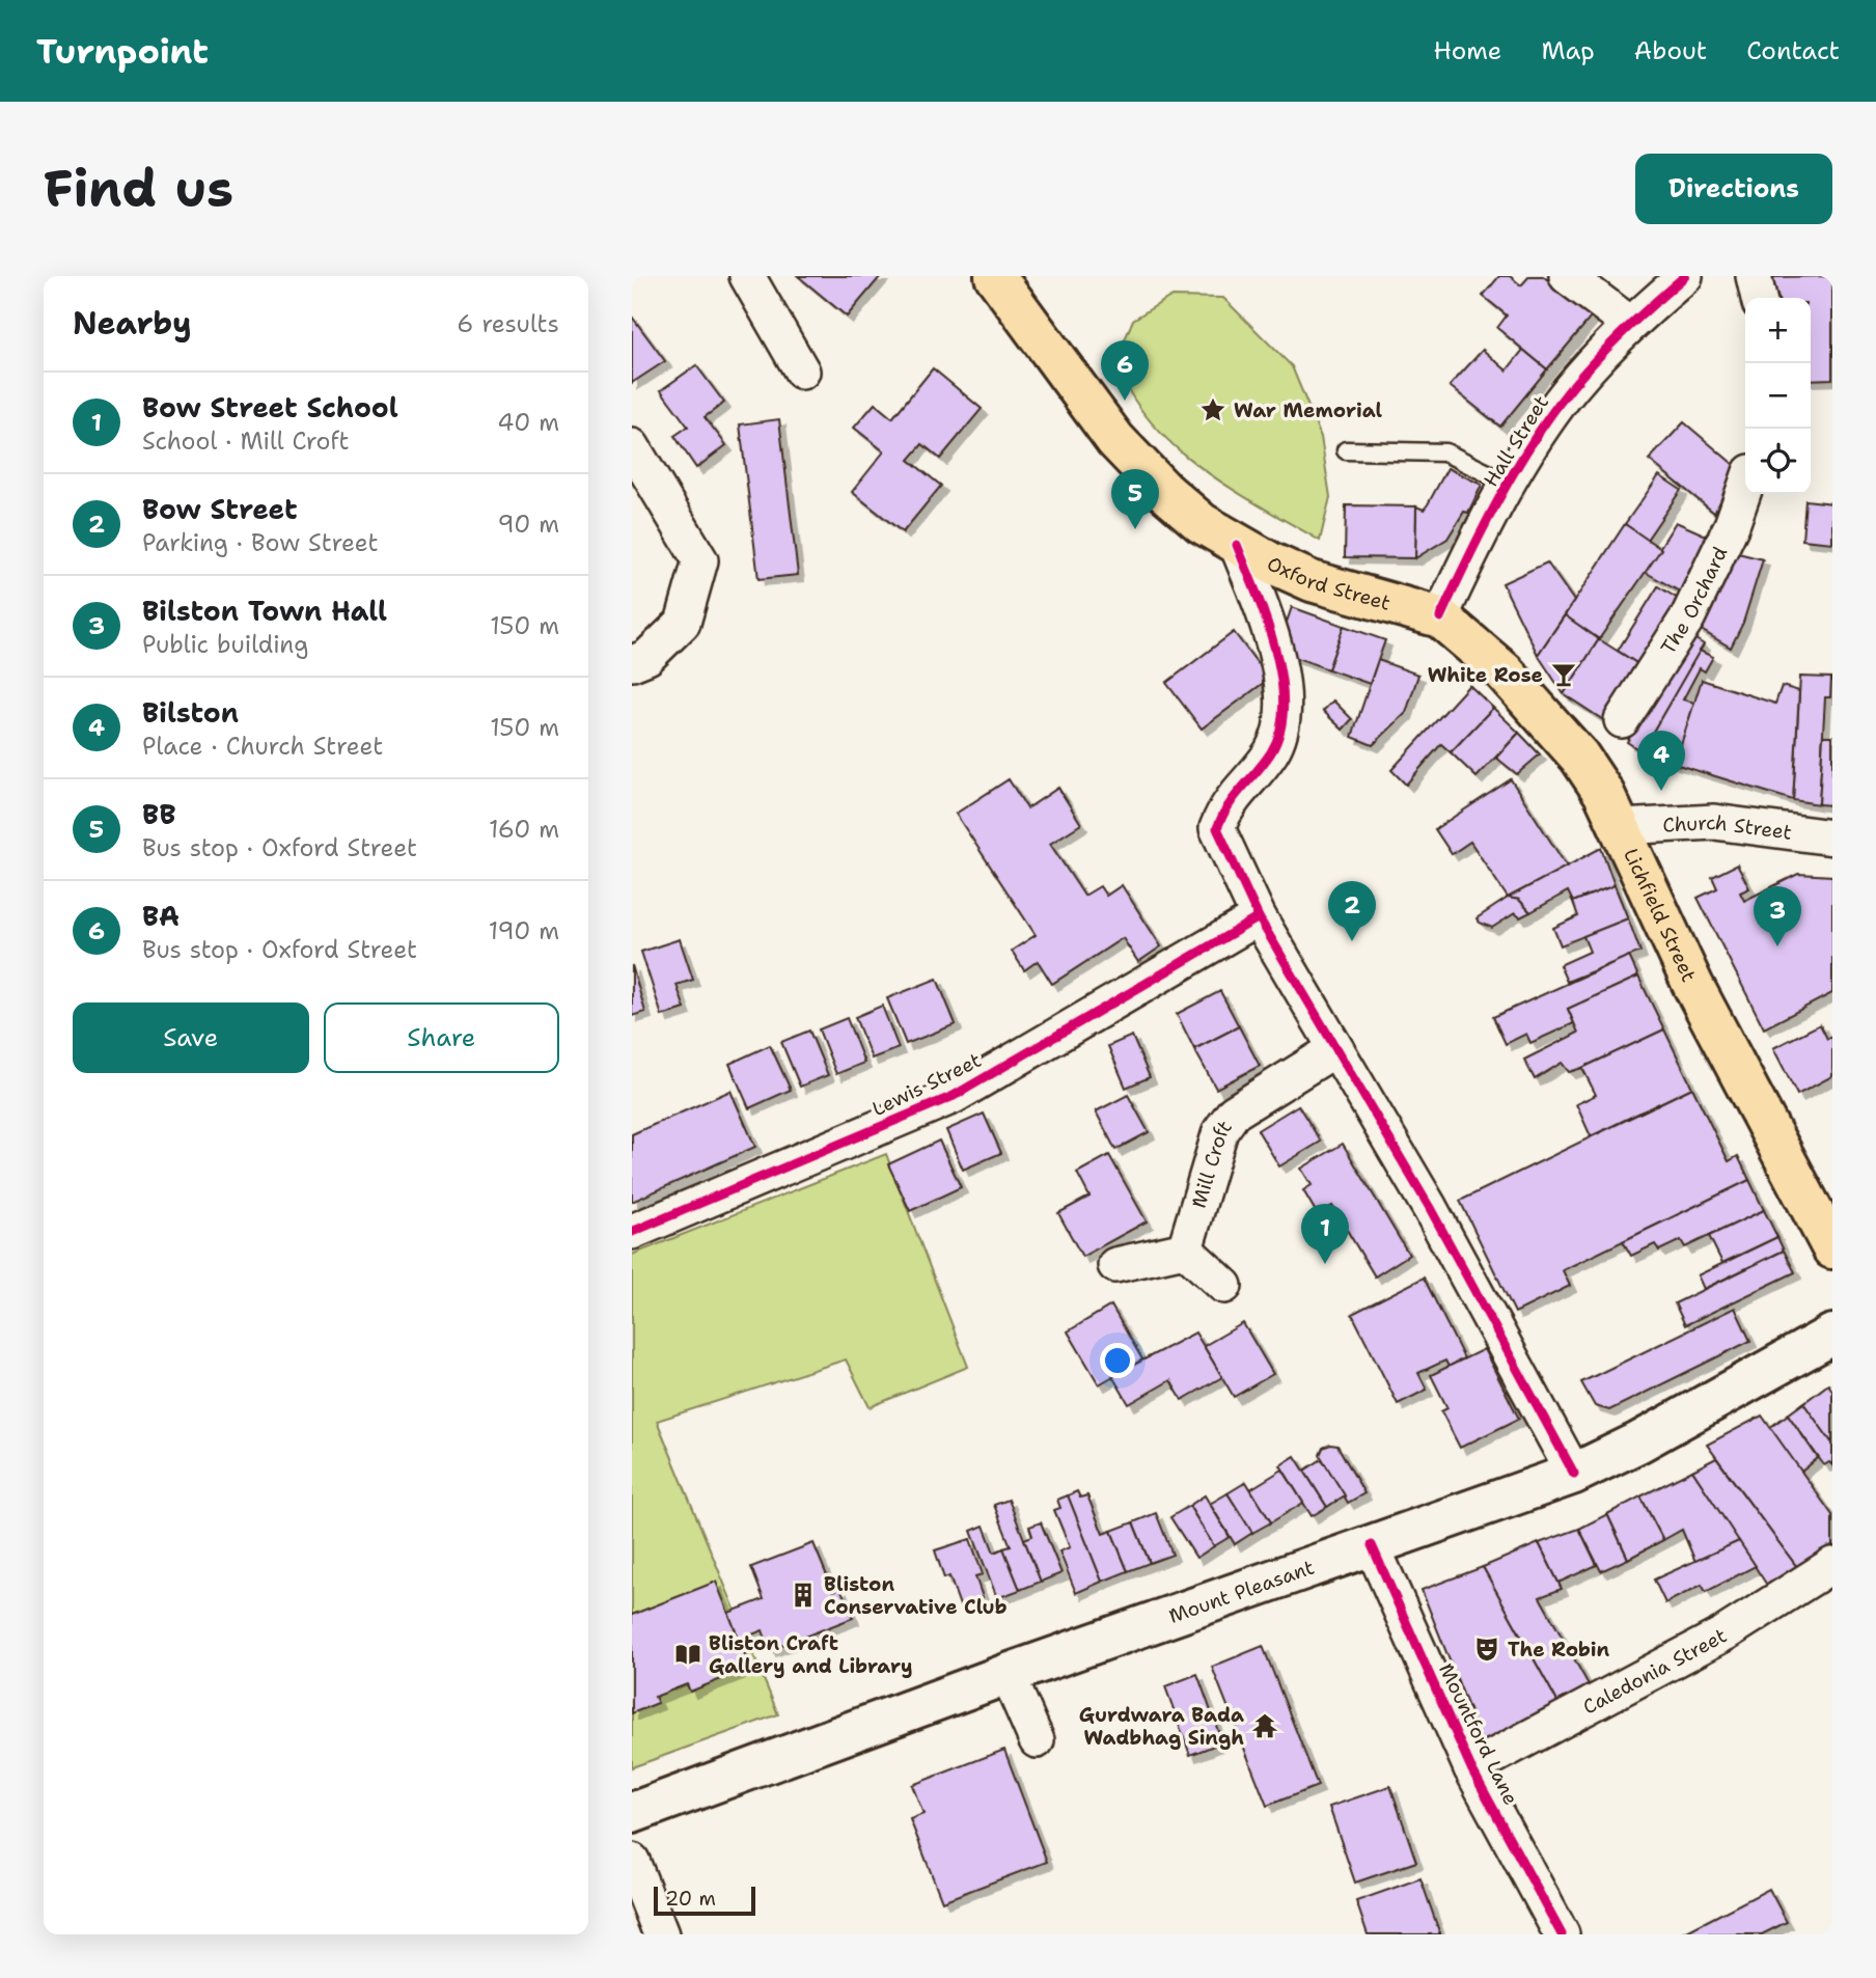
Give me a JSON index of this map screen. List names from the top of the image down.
{
  "streets": {
    "highway": ["Oxford Street", "Lichfield Street"],
    "main road": ["Mount Pleasant"],
    "street": [
      "Hall Street",
      "The Orchard",
      "Church Street",
      "Lewis Street",
      "Mill Croft",
      "Caledonia Street",
      "Mountford Lane"
    ]
  },
  "crossings": [
    ["Hall Street", "Oxford Street"],
    ["Hall Street", "Lichfield Street"],
    ["Oxford Street", "Lichfield Street"],
    ["Church Street", "Lichfield Street"],
    ["Mount Pleasant", "Mountford Lane"],
    ["Caledonia Street", "Mountford Lane"]
  ],
  "places": {
    "place": ["War Memorial"],
    "bar": ["White Rose"],
    "building": ["Bliston Conservative Club"],
    "theatre": ["The Robin"],
    "library": ["Bliston Craft Gallery and Library"],
    "temple": ["Gurdwara Bada Wadbhag Singh"]
  },
  "scale_bar": "20 m",
  "page": {
    "header": "Turnpoint",
    "nav": [
      "Home",
      "Map",
      "About",
      "Contact"
    ],
    "buttons": [
      "Directions",
      ["Save", "Share"]
    ],
    "title": "Find us",
    "heading": ["Nearby", "6 results"],
    "map_buttons": ["+", "−"],
    "pins": [
      "6",
      "5",
      "4",
      "2",
      "3",
      "1"
    ],
    "list": [
      {
        "mark": "1",
        "name": "Bow Street School",
        "note": "School · Mill Croft",
        "value": "40 m"
      },
      {
        "mark": "2",
        "name": "Bow Street",
        "note": "Parking · Bow Street",
        "value": "90 m"
      },
      {
        "mark": "3",
        "name": "Bilston Town Hall",
        "note": "Public building",
        "value": "150 m"
      },
      {
        "mark": "4",
        "name": "Bilston",
        "note": "Place · Church Street",
        "value": "150 m"
      },
      {
        "mark": "5",
        "name": "BB",
        "note": "Bus stop · Oxford Street",
        "value": "160 m"
      },
      {
        "mark": "6",
        "name": "BA",
        "note": "Bus stop · Oxford Street",
        "value": "190 m"
      }
    ],
    "scale": "20 m"
  }
}
